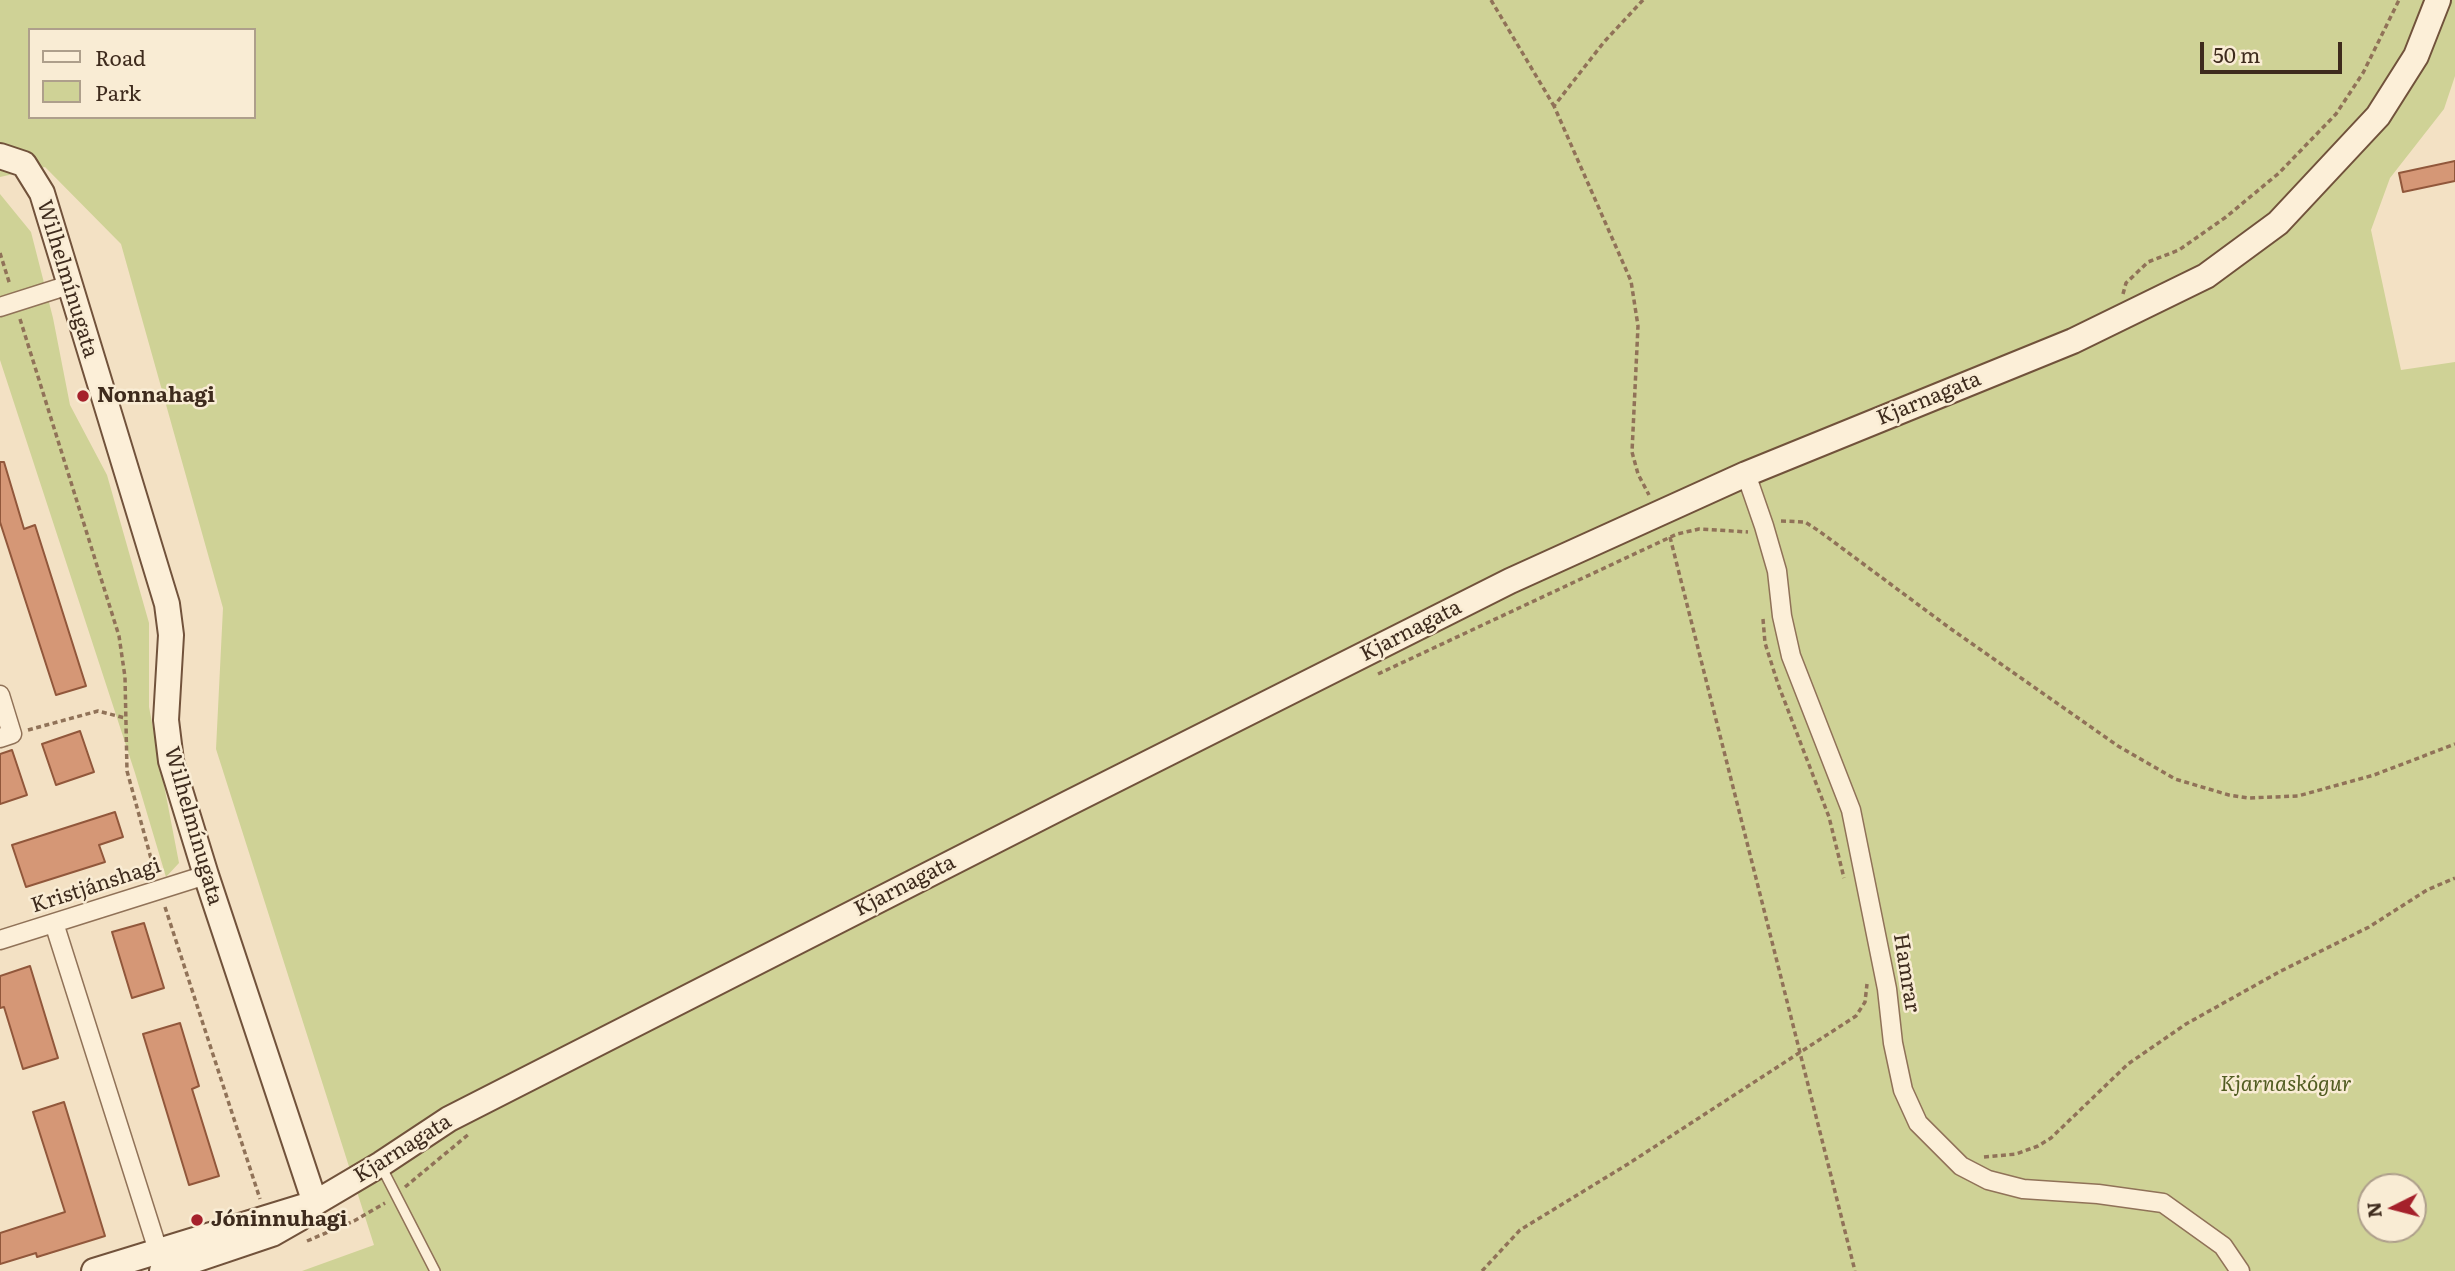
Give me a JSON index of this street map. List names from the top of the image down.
{
  "streets": {
    "street": [
      "Wilhelmínugata",
      "Kjarnagata",
      "Kristjánshagi",
      "Hamrar"
    ]
  },
  "crossings": [
    ["Wilhelmínugata", "Kjarnagata"],
    ["Wilhelmínugata", "Kristjánshagi"],
    ["Kjarnagata", "Hamrar"]
  ],
  "parks": ["Kjarnaskógur"],
  "places": ["Nonnahagi", "Jóninnuhagi"],
  "legend": ["Road", "Park"],
  "scale_bar": "50 m",
  "north": "left"
}
